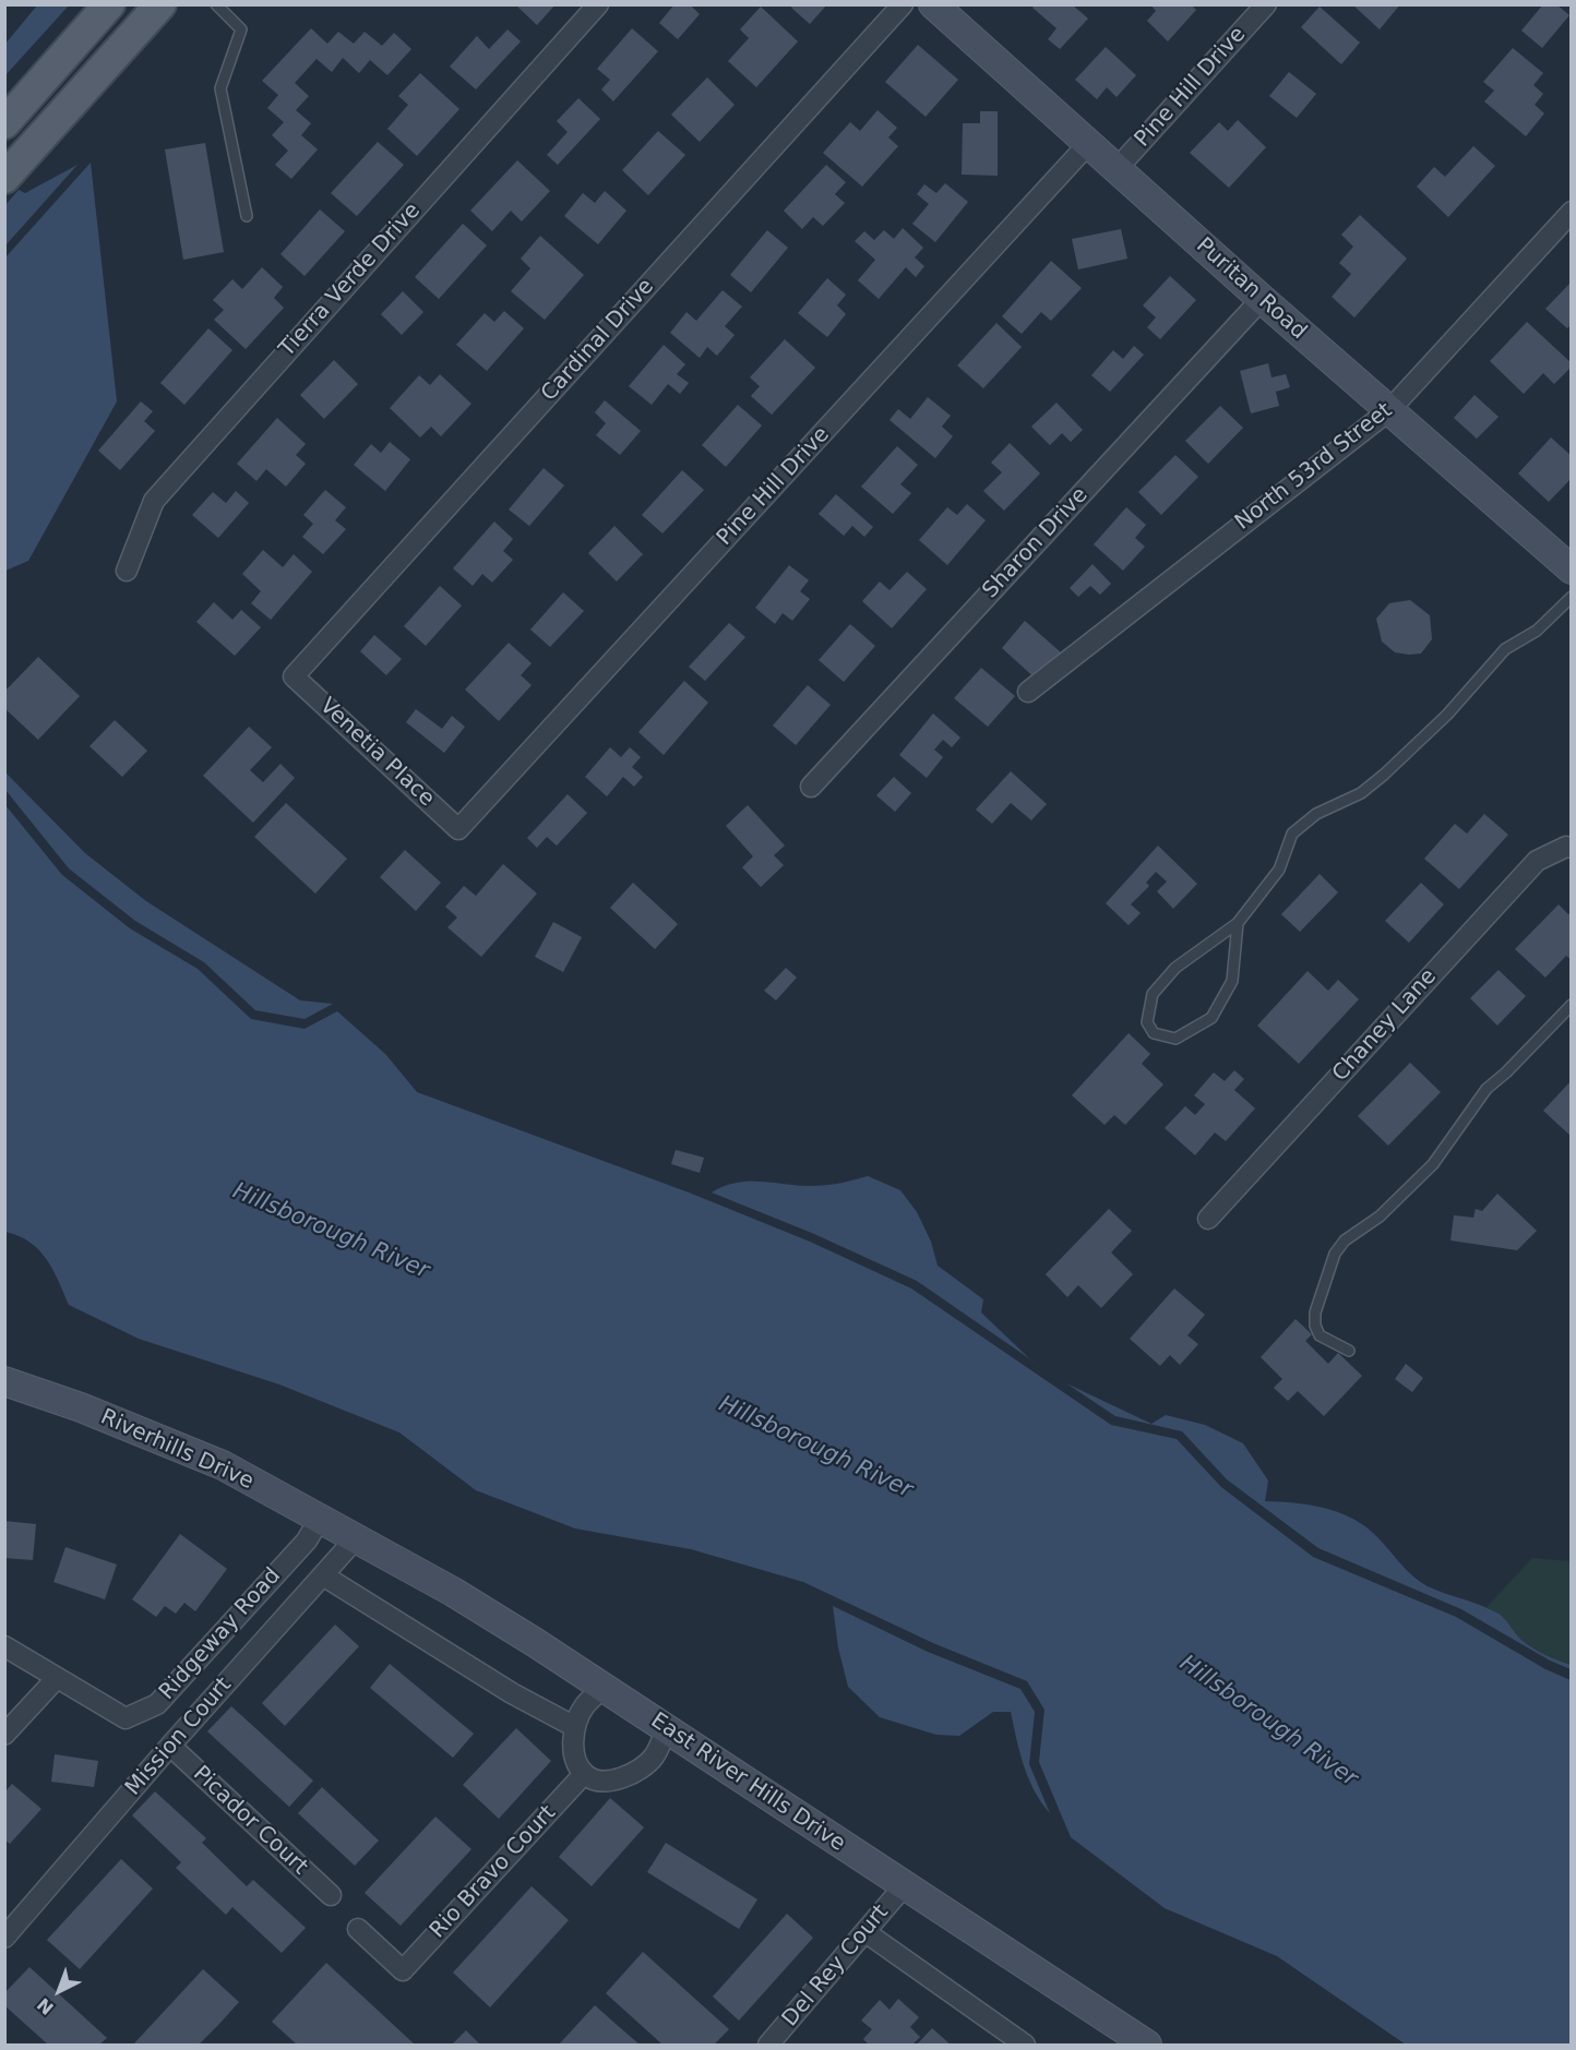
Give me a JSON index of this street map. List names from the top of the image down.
{
  "streets": {
    "street": [
      "Pine Hill Drive",
      "Tierra Verde Drive",
      "Puritan Road",
      "Cardinal Drive",
      "North 53rd Street",
      "Sharon Drive",
      "Venetia Place",
      "Chaney Lane",
      "Riverhills Drive",
      "Ridgeway Road",
      "Mission Court",
      "East River Hills Drive",
      "Picador Court",
      "Rio Bravo Court",
      "Del Rey Court"
    ]
  },
  "crossings": [
    ["Pine Hill Drive", "Puritan Road"],
    ["Pine Hill Drive", "Venetia Place"],
    ["Puritan Road", "North 53rd Street"],
    ["Puritan Road", "Sharon Drive"],
    ["Cardinal Drive", "Venetia Place"],
    ["Riverhills Drive", "Ridgeway Road"],
    ["Riverhills Drive", "Mission Court"],
    ["Riverhills Drive", "East River Hills Drive"],
    ["Ridgeway Road", "Mission Court"],
    ["Ridgeway Road", "East River Hills Drive"],
    ["Mission Court", "East River Hills Drive"],
    ["Mission Court", "Picador Court"],
    ["East River Hills Drive", "Rio Bravo Court"],
    ["East River Hills Drive", "Del Rey Court"]
  ],
  "water": ["Hillsborough River"],
  "north": "bottom left"
}
